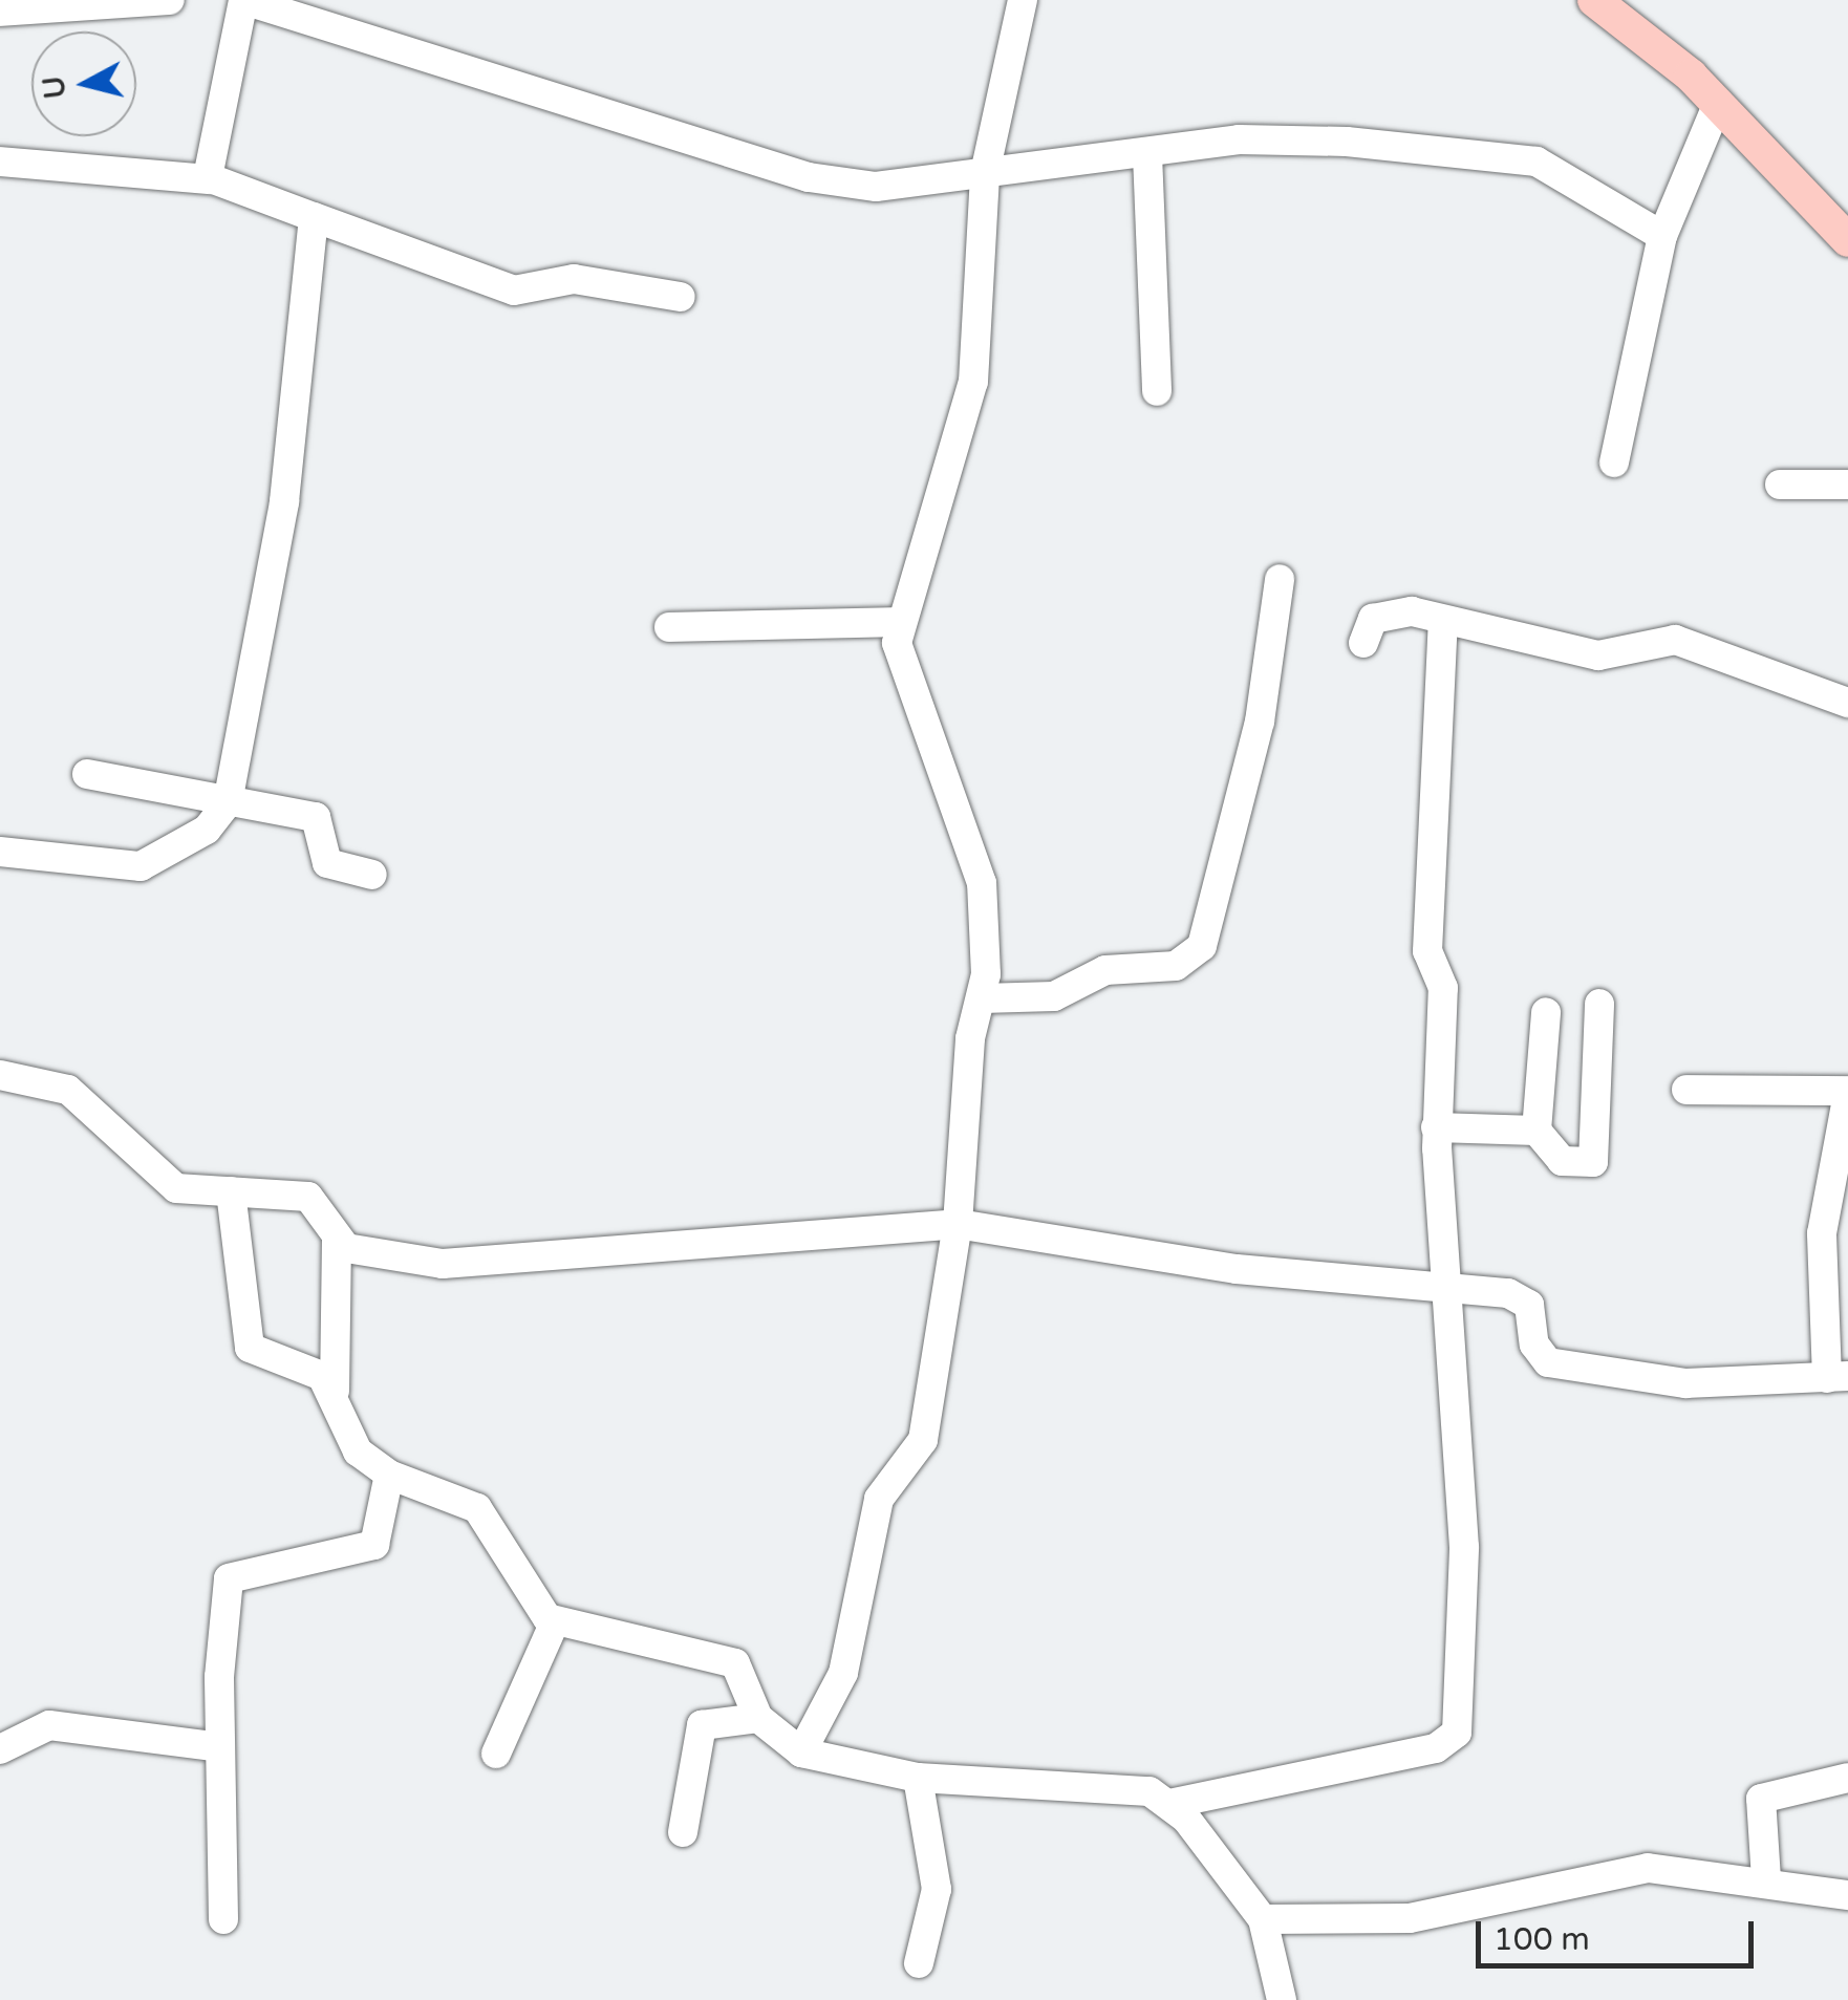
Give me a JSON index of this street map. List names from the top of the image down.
{
  "scale_bar": "100 m",
  "north": "left"
}
